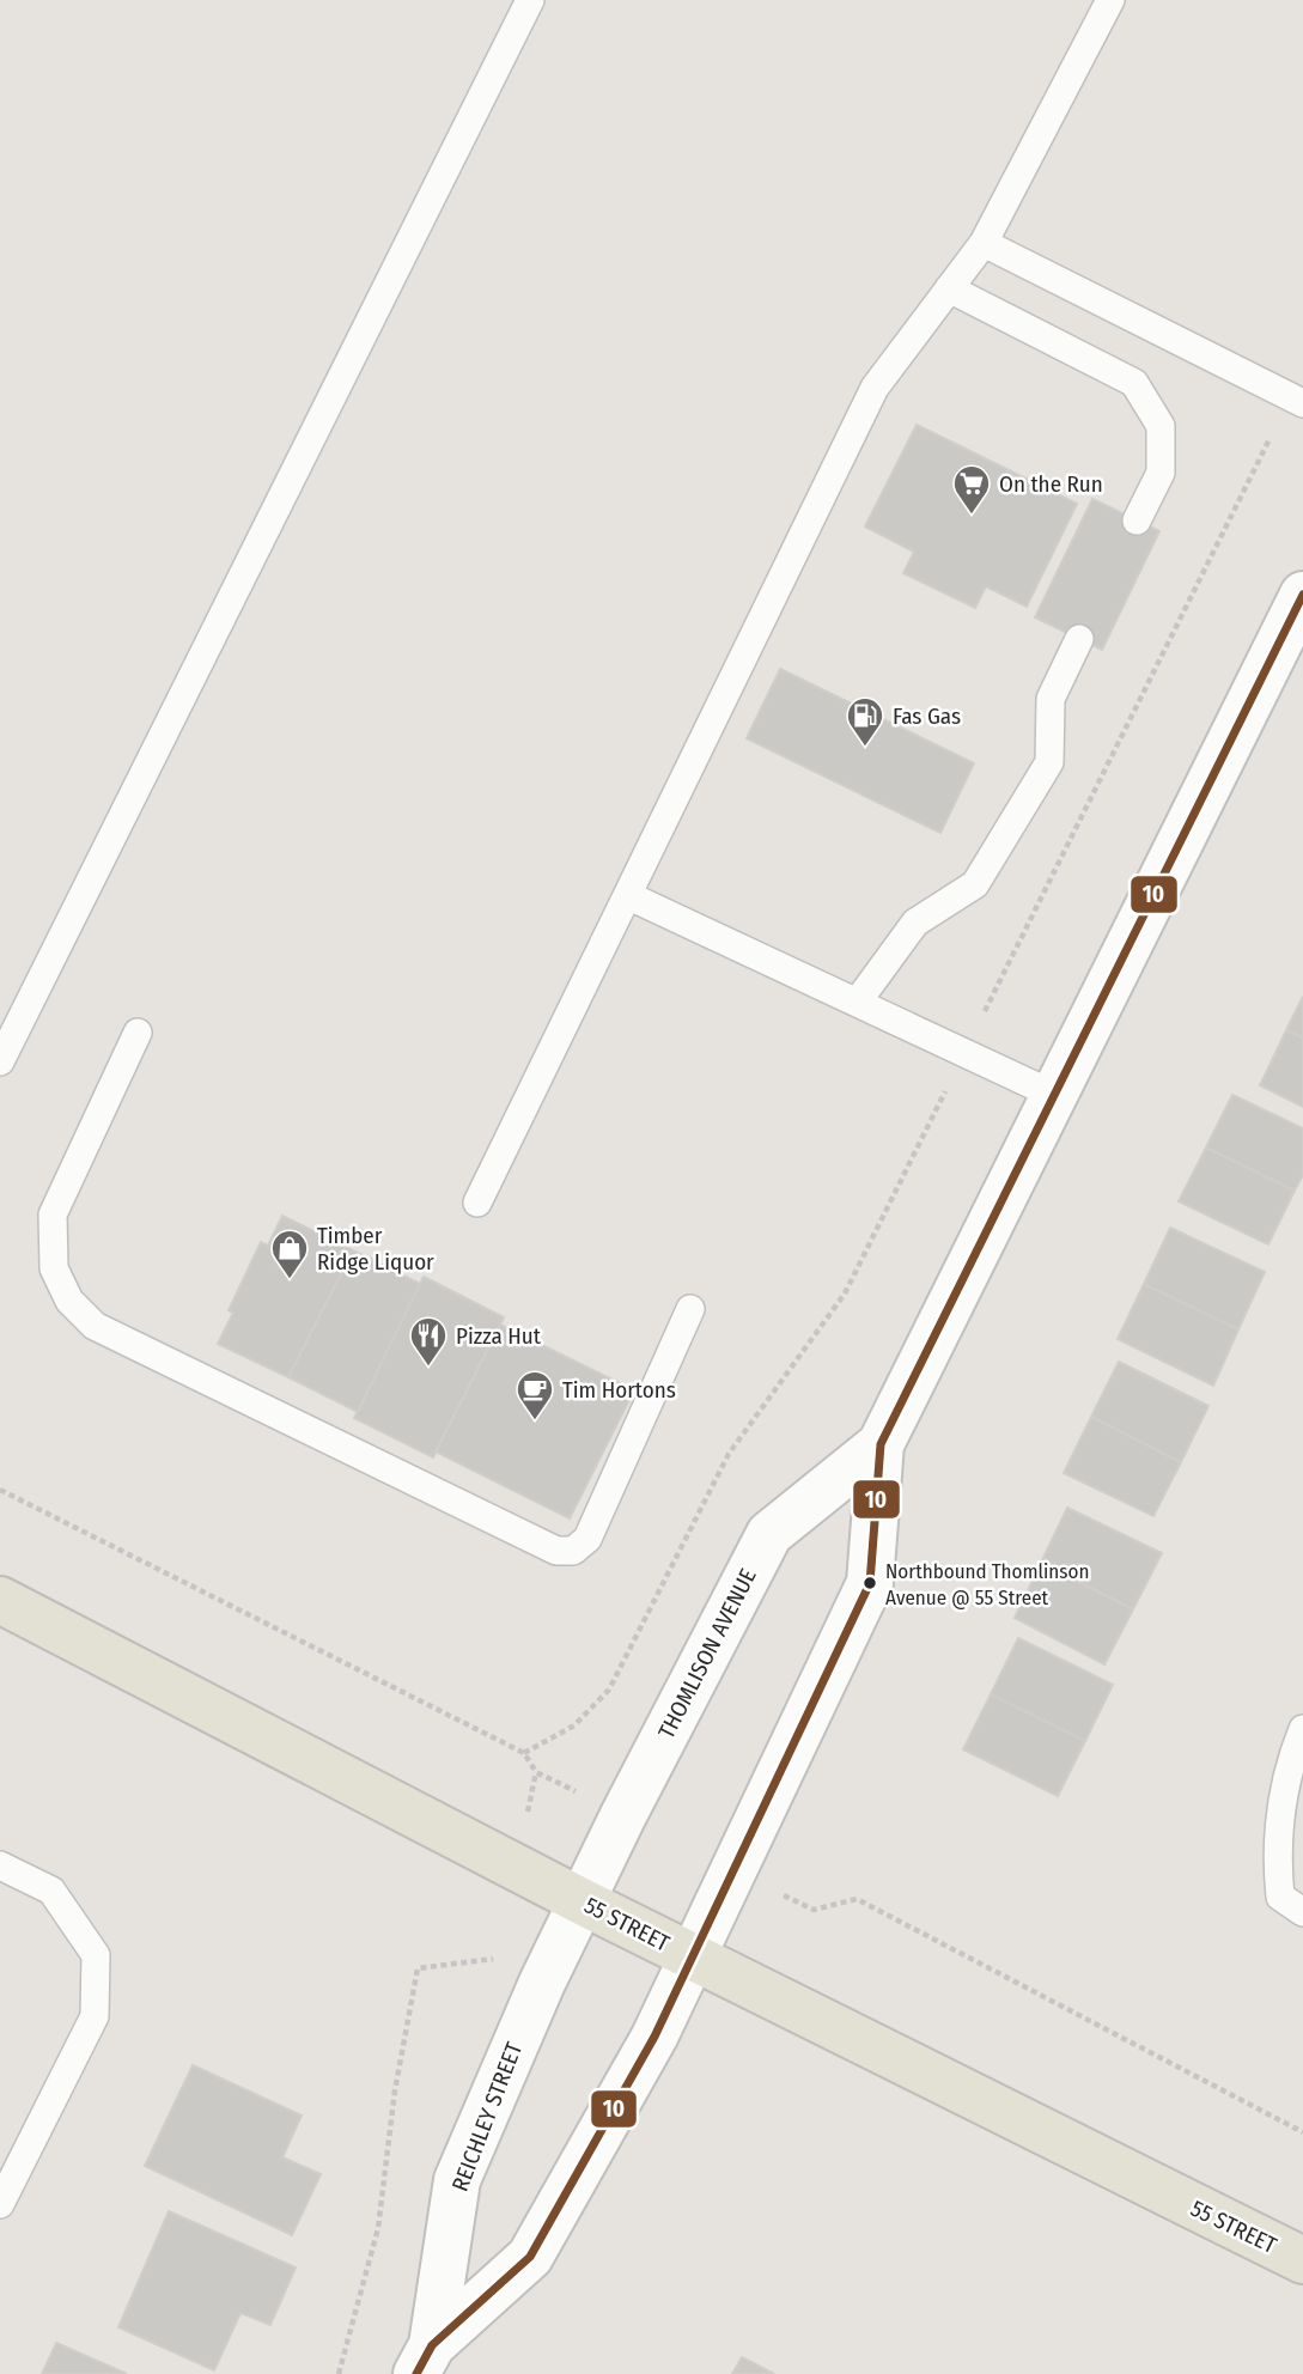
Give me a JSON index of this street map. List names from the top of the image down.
{
  "streets": {
    "main road": ["55 STREET"],
    "street": ["THOMLISON AVENUE", "REICHLEY STREET"]
  },
  "crossings": [
    ["THOMLISON AVENUE", "55 STREET"],
    ["THOMLISON AVENUE", "REICHLEY STREET"],
    ["55 STREET", "REICHLEY STREET"]
  ],
  "places": {
    "supermarket": ["On the Run"],
    "fuel station": ["Fas Gas"],
    "shop": ["Timber Ridge Liquor"],
    "restaurant": ["Pizza Hut"],
    "cafe": ["Tim Hortons"],
    "other": ["Northbound Thomlinson Avenue @ 55 Street"]
  },
  "lines": ["transit line 10"]
}
